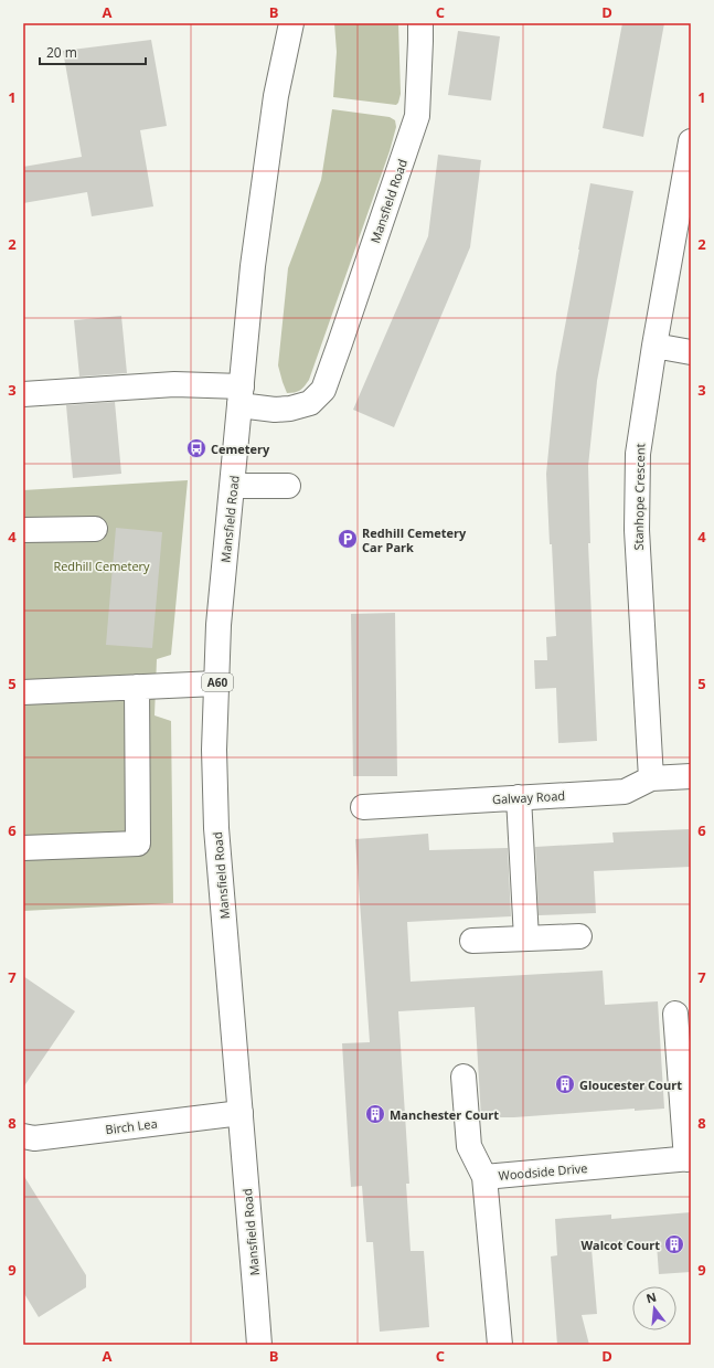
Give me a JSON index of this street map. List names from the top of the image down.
{
  "streets": {
    "main road": [
      "Mansfield Road",
      "Stanhope Crescent",
      "A60",
      "Galway Road",
      "Birch Lea",
      "Woodside Drive"
    ]
  },
  "crossings": [
    ["Mansfield Road", "Birch Lea"],
    ["Stanhope Crescent", "Galway Road"]
  ],
  "parks": ["Redhill Cemetery"],
  "places": {
    "bus stop": ["Cemetery"],
    "parking": ["Redhill Cemetery Car Park"],
    "building": ["Gloucester Court", "Manchester Court", "Walcot Court"]
  },
  "scale_bar": "20 m",
  "north": "top",
  "grid": {
    "columns": [
      "A",
      "B",
      "C",
      "D"
    ],
    "rows": [
      "1",
      "2",
      "3",
      "4",
      "5",
      "6",
      "7",
      "8",
      "9"
    ]
  }
}
